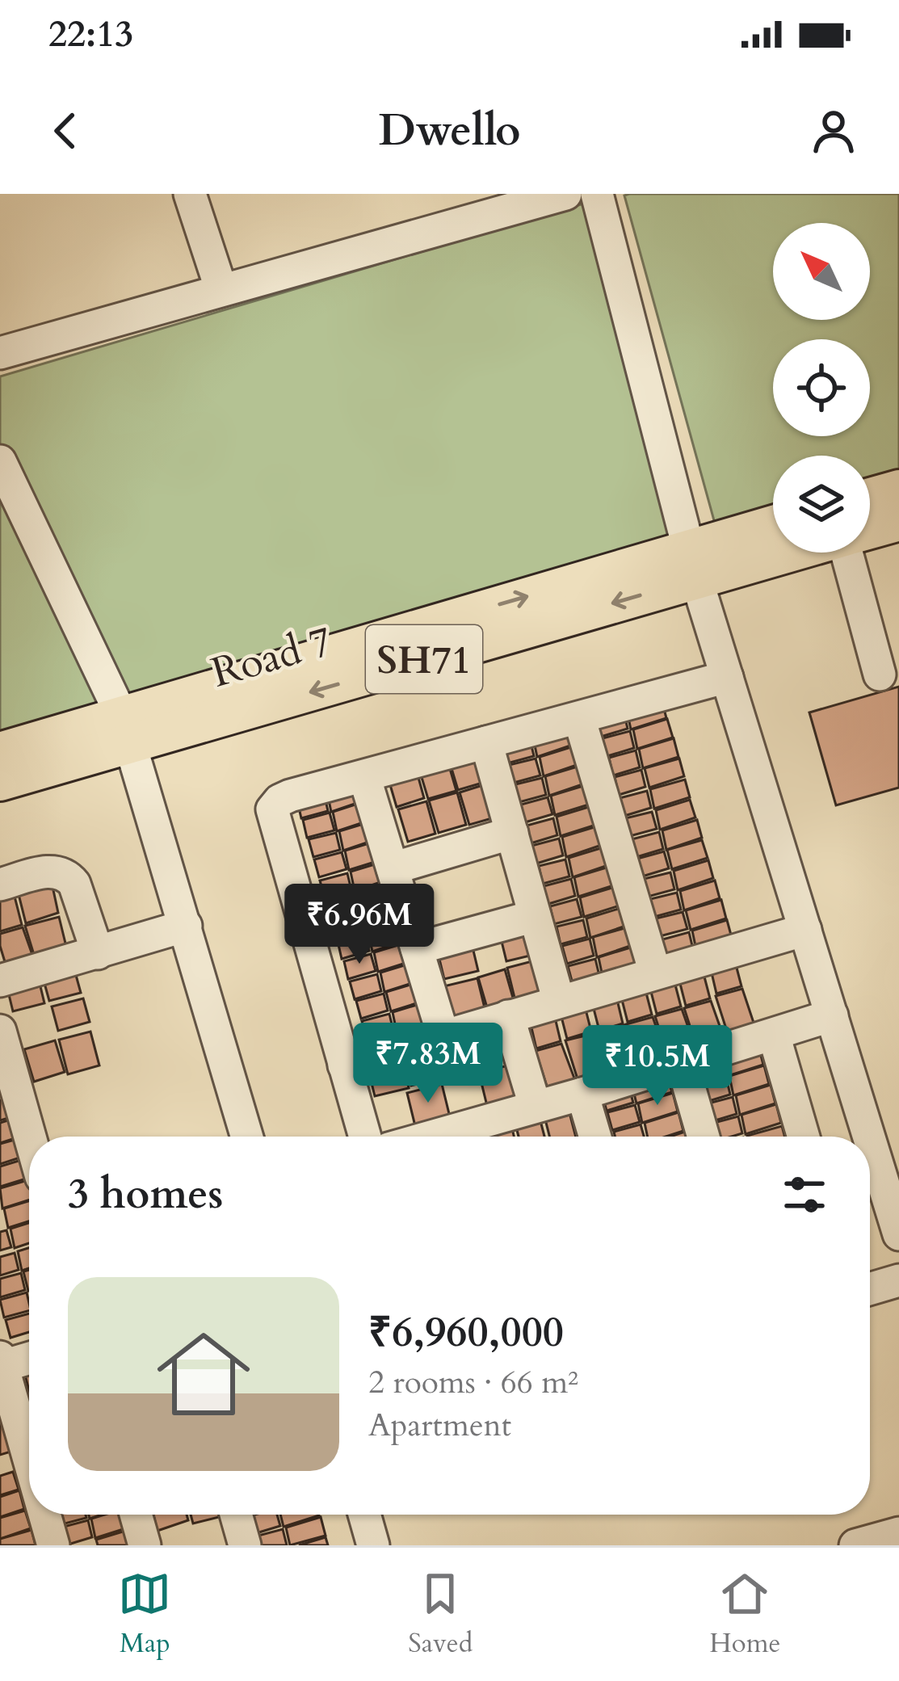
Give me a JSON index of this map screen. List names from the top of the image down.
{
  "streets": {
    "main road": ["Road 7", "SH71"]
  },
  "north": "top left",
  "page": {
    "status": "22:13",
    "header": "Dwello",
    "price": ["₹6.96M", "₹7.83M", "₹10.5M"],
    "heading": "3 homes",
    "list": [
      {
        "name": "₹6,960,000",
        "note": "2 rooms · 66 m² · Apartment"
      }
    ],
    "tabs": ["Map", "Saved", "Home"]
  }
}
